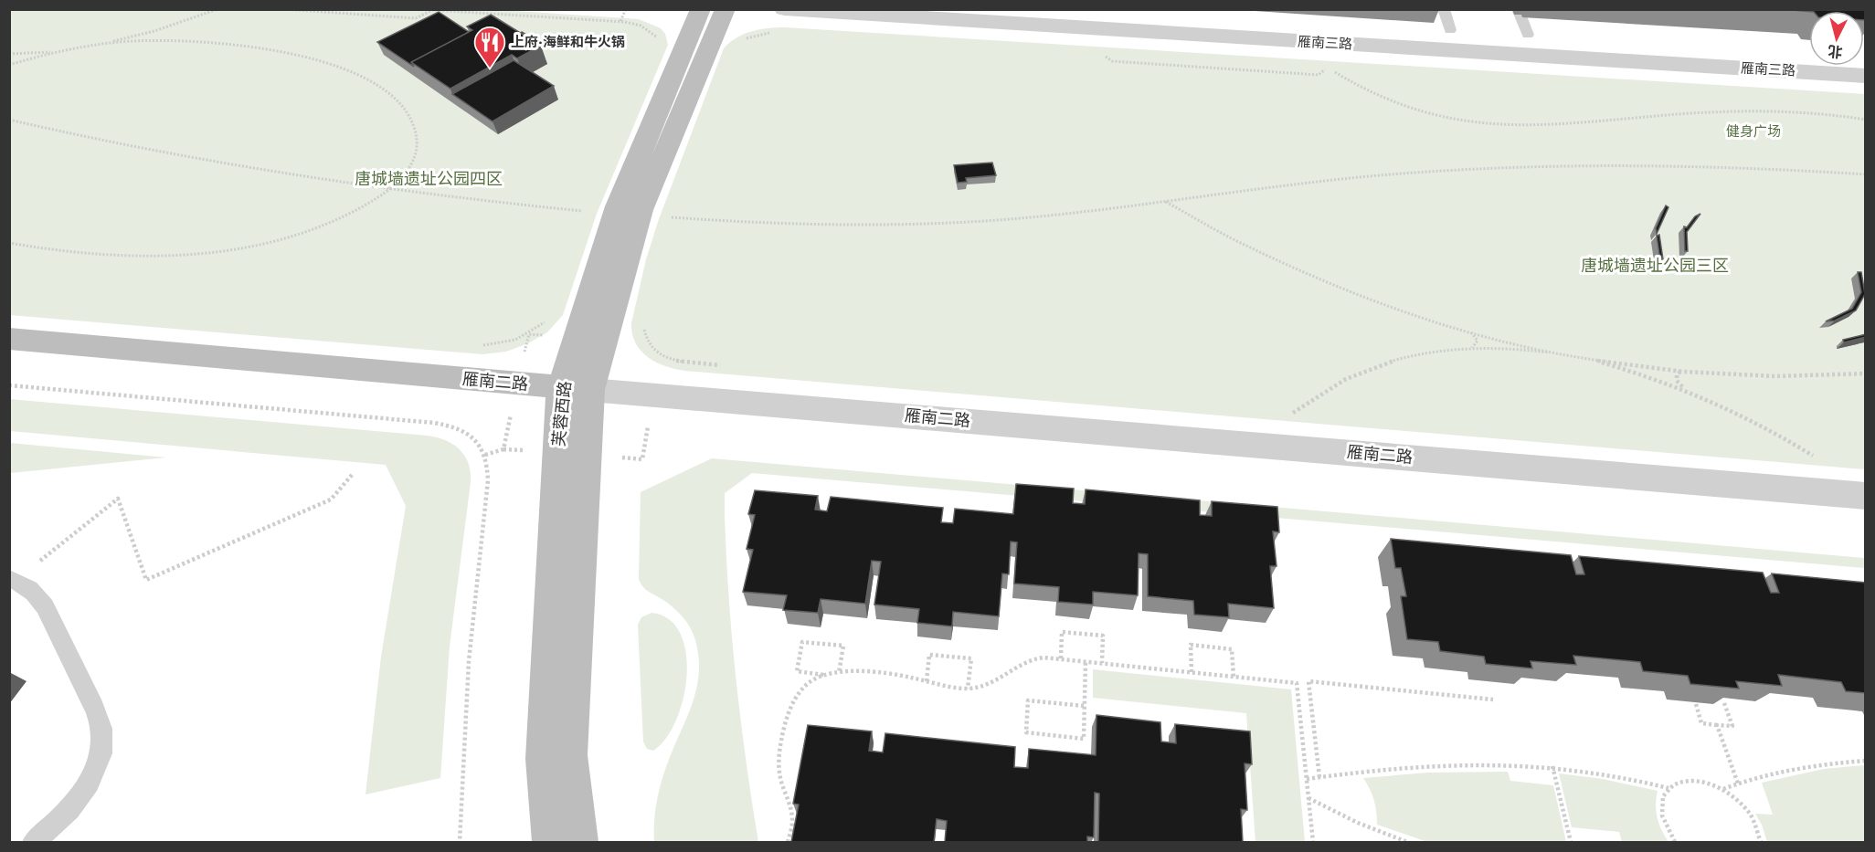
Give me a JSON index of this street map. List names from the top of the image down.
{
  "streets": {
    "main road": ["雁南二路", "芙蓉西路"],
    "street": ["雁南三路"]
  },
  "crossings": [
    ["雁南二路", "芙蓉西路"]
  ],
  "parks": ["健身广场", "唐城墙遗址公园四区", "唐城墙遗址公园三区"],
  "places": {
    "restaurant": ["上府·海鲜和牛火锅"]
  },
  "north": "bottom"
}
